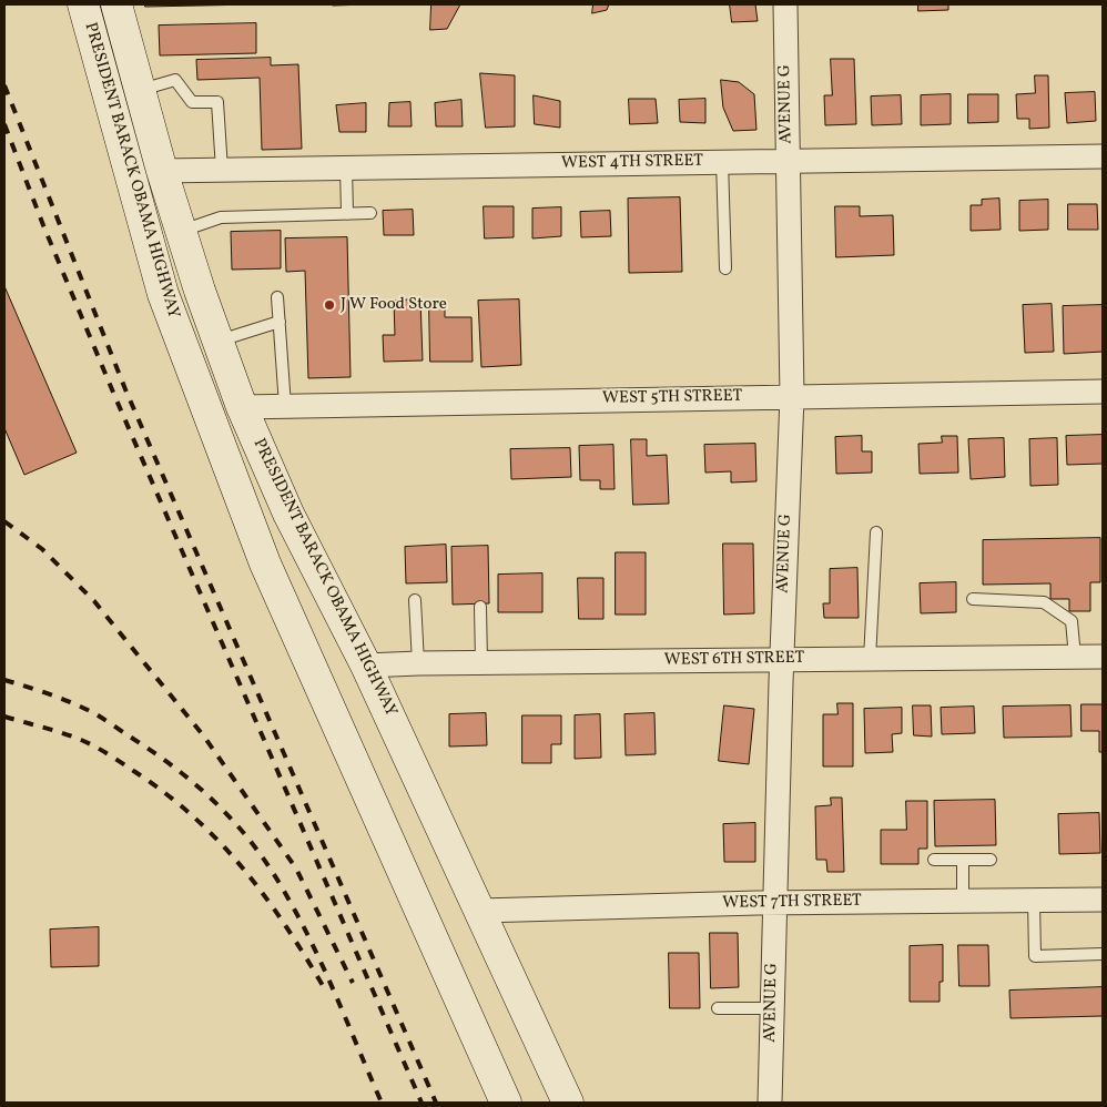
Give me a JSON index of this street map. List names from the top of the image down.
{
  "streets": {
    "main road": ["PRESIDENT BARACK OBAMA HIGHWAY"],
    "street": [
      "AVENUE G",
      "WEST 4TH STREET",
      "WEST 5TH STREET",
      "WEST 6TH STREET",
      "WEST 7TH STREET"
    ]
  },
  "crossings": [
    ["AVENUE G", "WEST 4TH STREET"],
    ["AVENUE G", "WEST 5TH STREET"],
    ["AVENUE G", "WEST 6TH STREET"],
    ["AVENUE G", "WEST 7TH STREET"],
    ["WEST 4TH STREET", "PRESIDENT BARACK OBAMA HIGHWAY"],
    ["PRESIDENT BARACK OBAMA HIGHWAY", "WEST 5TH STREET"],
    ["PRESIDENT BARACK OBAMA HIGHWAY", "WEST 6TH STREET"],
    ["PRESIDENT BARACK OBAMA HIGHWAY", "WEST 7TH STREET"]
  ],
  "places": ["J W Food Store"]
}
